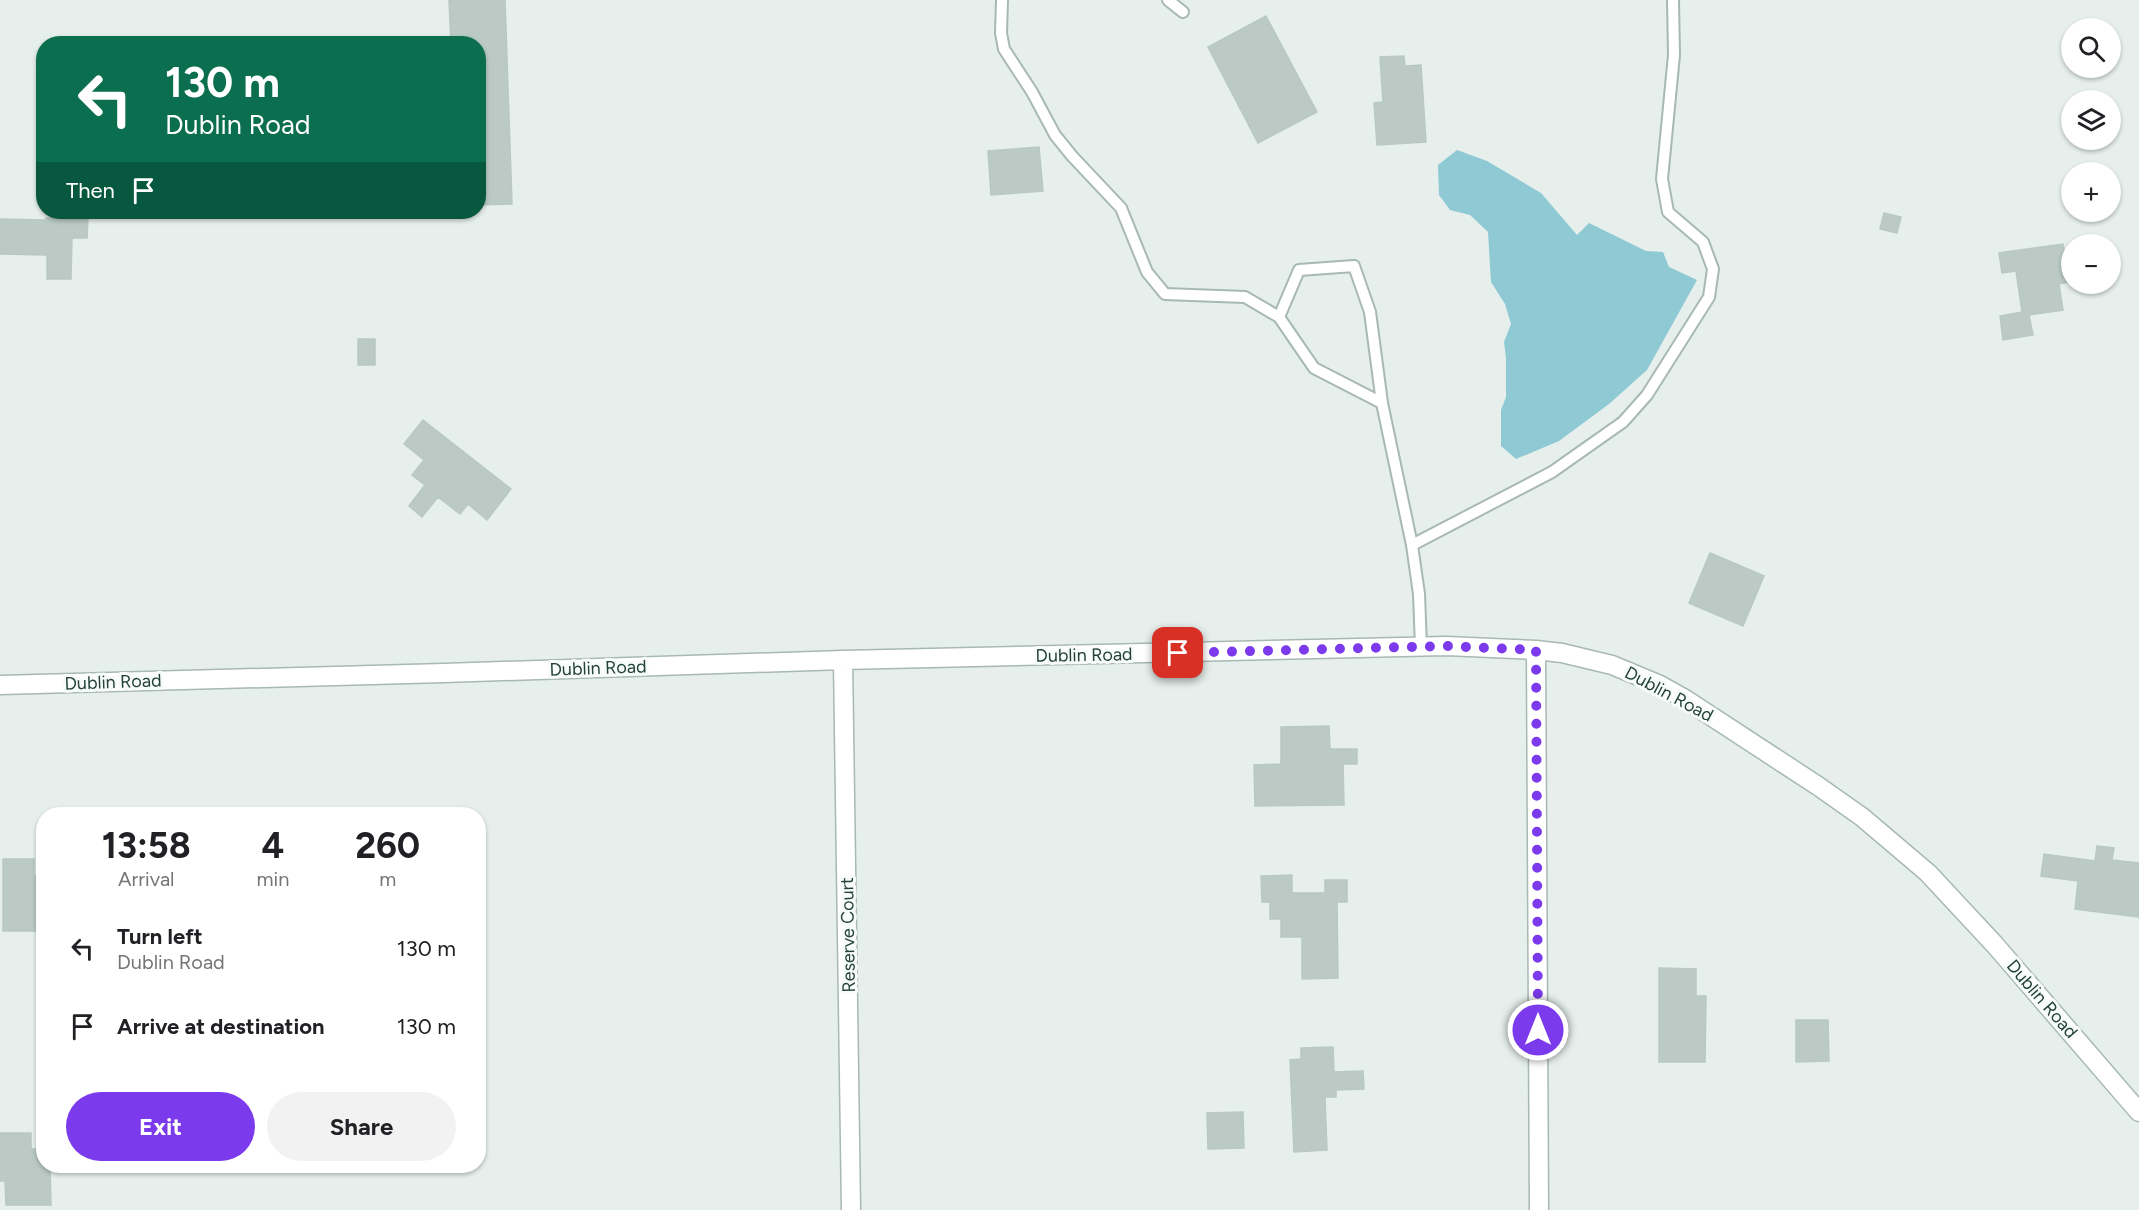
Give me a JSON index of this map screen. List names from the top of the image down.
{
  "streets": {
    "street": ["Dublin Road", "Reserve Court"]
  },
  "crossings": [
    ["Dublin Road", "Reserve Court"]
  ],
  "page": {
    "map_buttons": ["+", "−"],
    "turn": ["130 m", "Dublin Road"],
    "then": "Then",
    "eta": [
      "13:58",
      "Arrival",
      "4",
      "min",
      "260",
      "m"
    ],
    "list": [
      {
        "name": "Turn left",
        "note": "Dublin Road",
        "value": "130 m"
      },
      {
        "name": "Arrive at destination",
        "value": "130 m"
      }
    ],
    "buttons": ["Exit", "Share"]
  }
}
